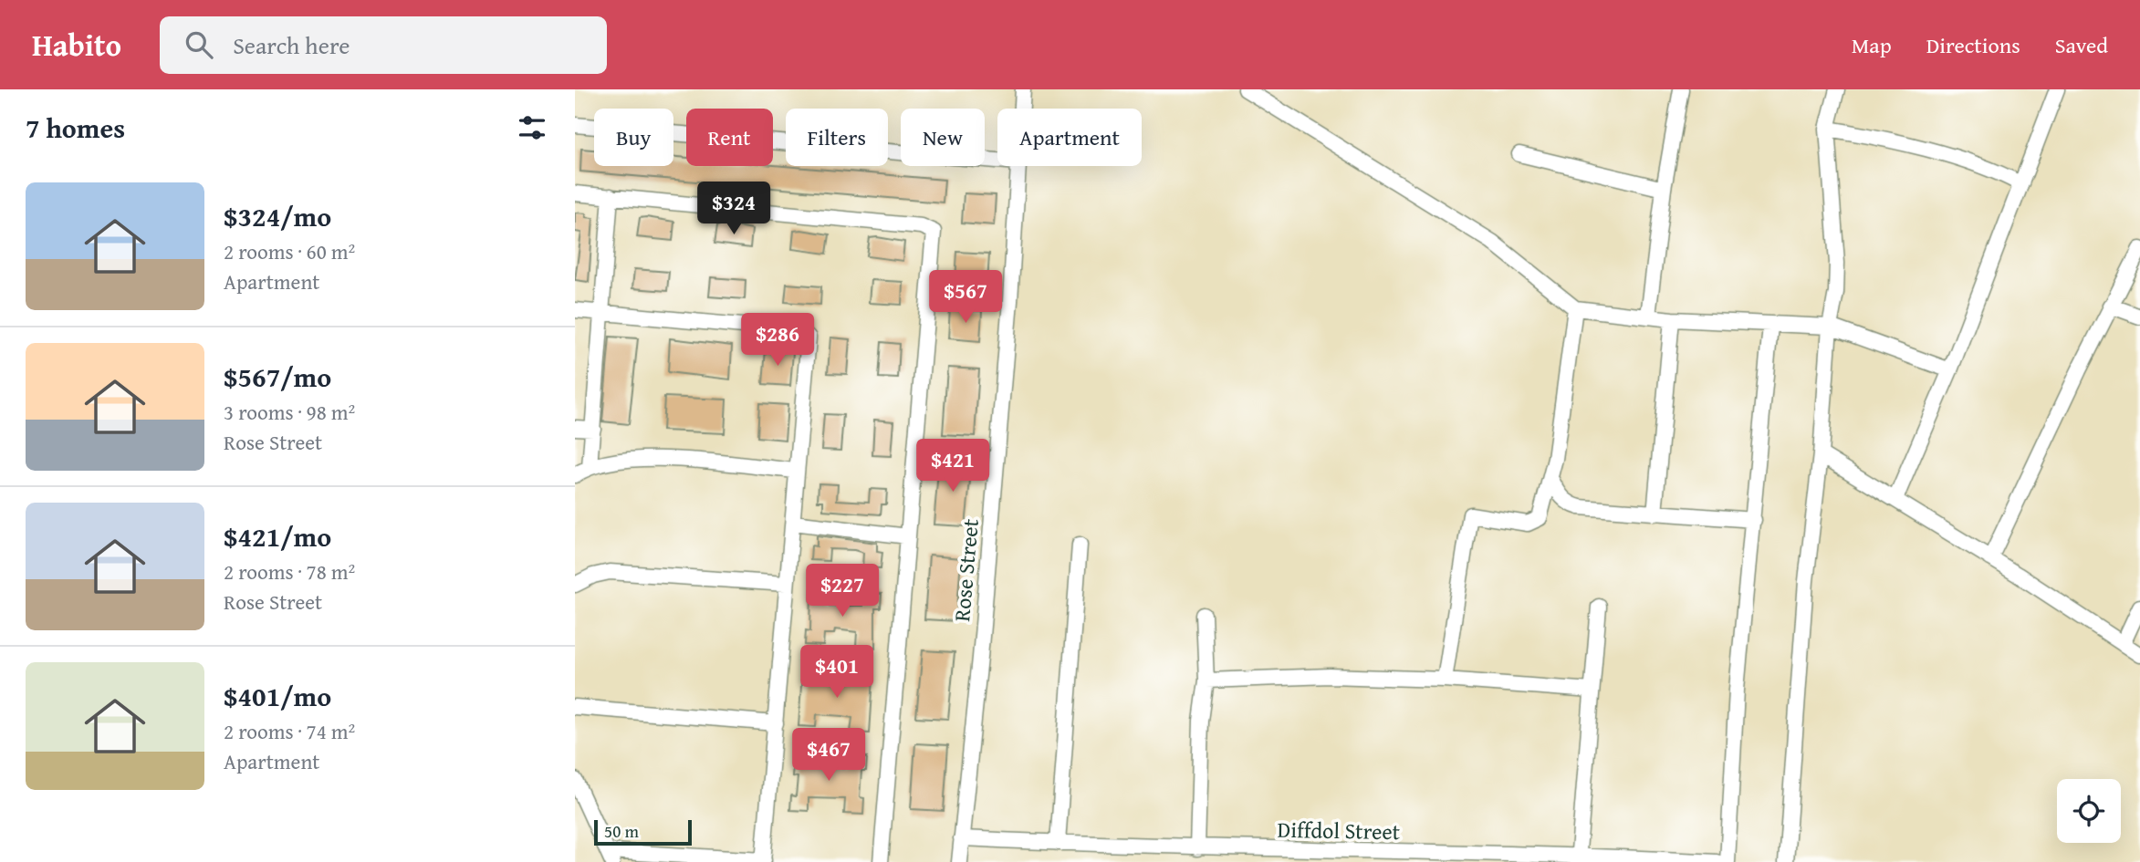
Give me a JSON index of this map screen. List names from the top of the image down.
{
  "streets": {
    "street": ["Rose Street", "Diffdol Street"]
  },
  "crossings": [
    ["Rose Street", "Diffdol Street"]
  ],
  "scale_bar": "50 m",
  "page": {
    "header": "Habito",
    "search": "Search here",
    "nav": ["Map", "Directions", "Saved"],
    "heading": "7 homes",
    "chip": [
      "Buy",
      "Rent",
      "Filters",
      "New",
      "Apartment"
    ],
    "list": [
      {
        "name": "$324/mo",
        "note": "2 rooms · 60 m² · Apartment"
      },
      {
        "name": "$567/mo",
        "note": "3 rooms · 98 m² · Rose Street"
      },
      {
        "name": "$421/mo",
        "note": "2 rooms · 78 m² · Rose Street"
      },
      {
        "name": "$401/mo",
        "note": "2 rooms · 74 m² · Apartment"
      }
    ],
    "price": [
      "$324",
      "$567",
      "$286",
      "$421",
      "$227",
      "$401",
      "$467"
    ],
    "scale": "50 m"
  }
}
